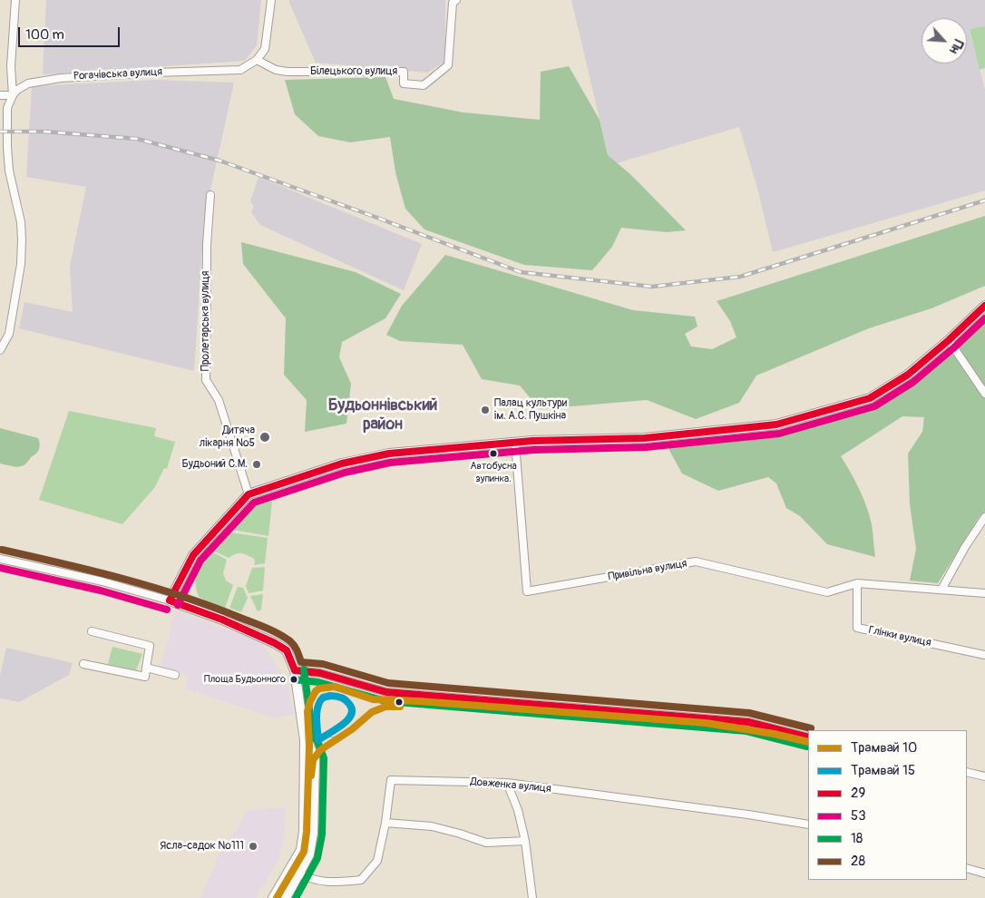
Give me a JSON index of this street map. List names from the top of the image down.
{
  "streets": {
    "street": [
      "Білецького вулиця",
      "Рогачівська вулиця",
      "Пролетарська вулиця",
      "Привільна вулиця",
      "Глінки вулиця",
      "Довженка вулиця"
    ]
  },
  "crossings": [
    ["Білецького вулиця", "Рогачівська вулиця"],
    ["Привільна вулиця", "Глінки вулиця"]
  ],
  "districts": ["Будьоннівський район"],
  "places": [
    "Палац культури ім. А.С. Пушкіна",
    "Дитяча лікарня №5",
    "Автобусна зупинка.",
    "Будьоний С.М.",
    "Площа Будьонного",
    "Ясла-садок №111"
  ],
  "lines": [
    "transit line 29",
    "transit line 53",
    "transit line 28",
    "transit line 18",
    "tram line 10",
    "tram line 15"
  ],
  "legend": [
    "Трамвай 10",
    "Трамвай 15",
    "29",
    "53",
    "18",
    "28"
  ],
  "scale_bar": "100 m",
  "north": "bottom right"
}
